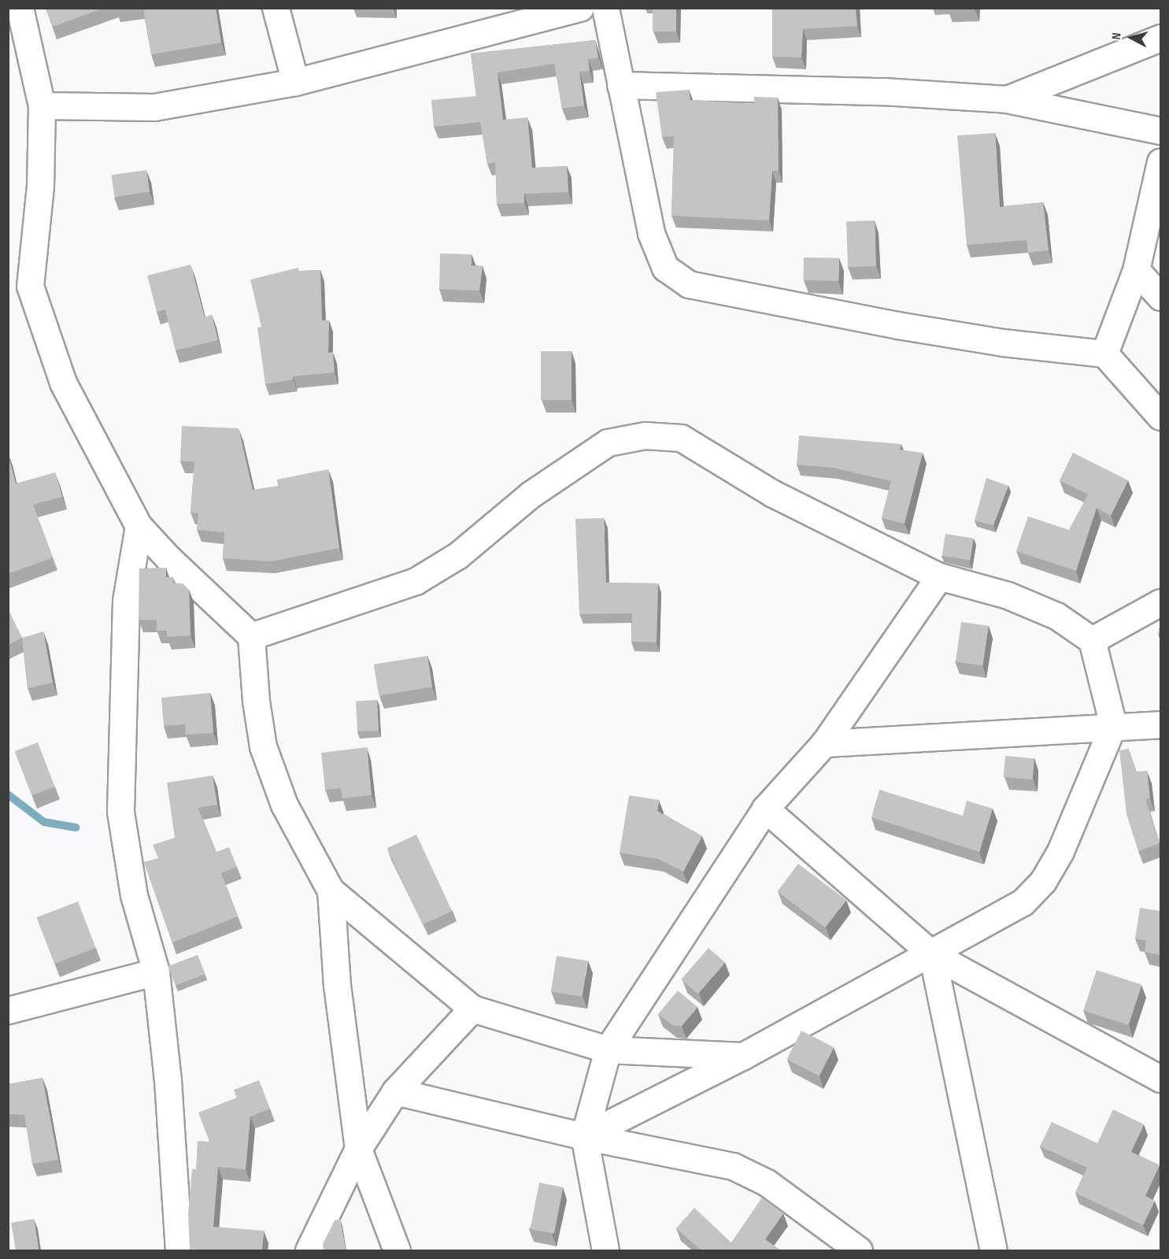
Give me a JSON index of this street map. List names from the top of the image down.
{
  "north": "left"
}
